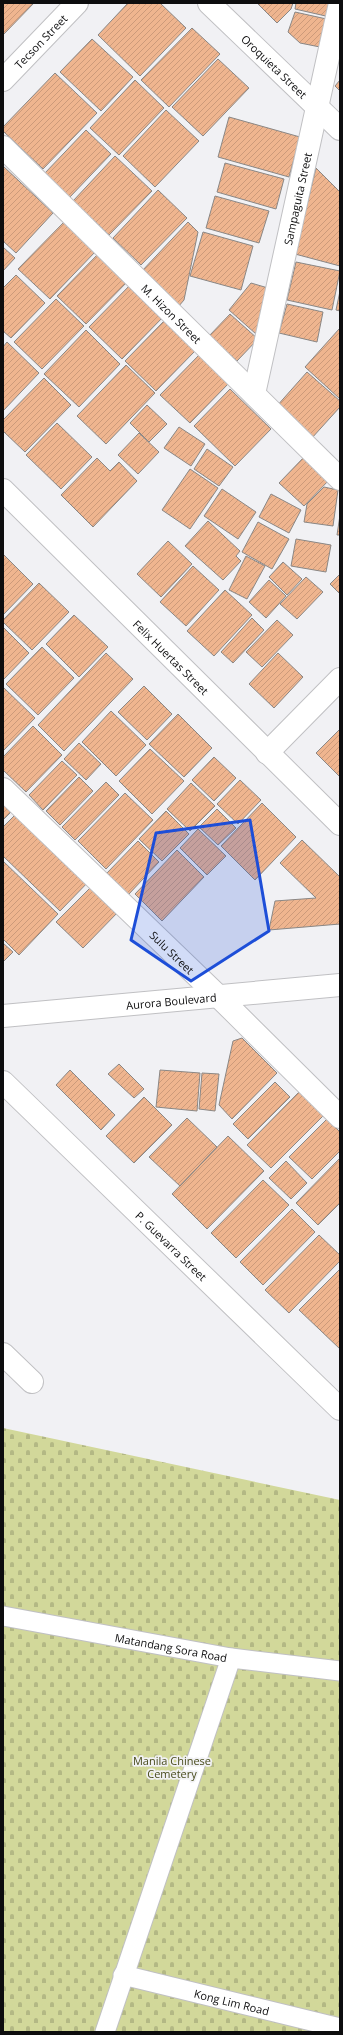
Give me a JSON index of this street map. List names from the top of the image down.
{
  "streets": {
    "street": [
      "Tecson Street",
      "Oroquieta Street",
      "Sampaguita Street",
      "M. Hizon Street",
      "Felix Huertas Street",
      "Sulu Street",
      "Aurora Boulevard",
      "P. Guevarra Street"
    ],
    "lane": ["Matandang Sora Road", "Kong Lim Road"]
  },
  "crossings": [
    ["Oroquieta Street", "Sampaguita Street"],
    ["Sampaguita Street", "M. Hizon Street"],
    ["Sulu Street", "Aurora Boulevard"]
  ],
  "parks": ["Manila Chinese Cemetery"]
}
